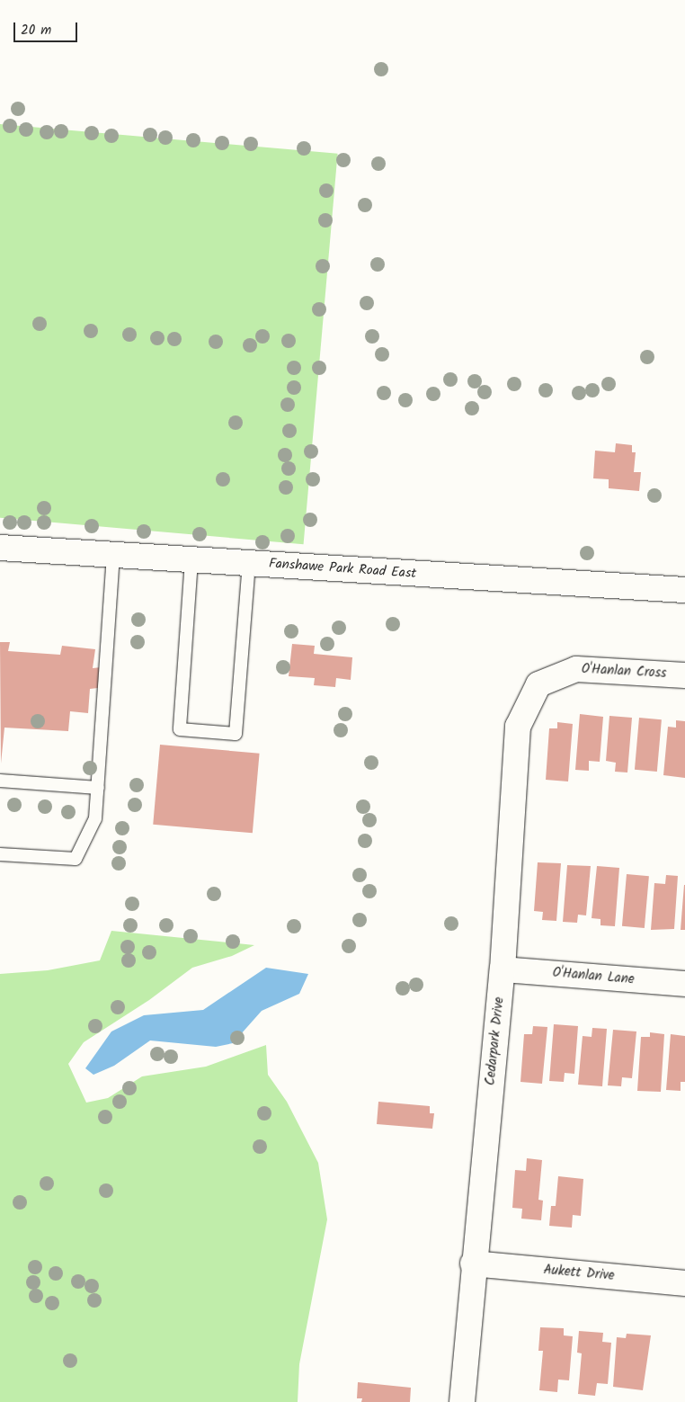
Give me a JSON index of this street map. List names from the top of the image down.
{
  "streets": {
    "street": [
      "Fanshawe Park Road East",
      "O'Hanlan Cross",
      "O'Hanlan Lane",
      "Cedarpark Drive",
      "Aukett Drive"
    ]
  },
  "crossings": [
    ["O'Hanlan Cross", "Cedarpark Drive"],
    ["O'Hanlan Lane", "Cedarpark Drive"],
    ["Cedarpark Drive", "Aukett Drive"]
  ],
  "scale_bar": "20 m"
}
